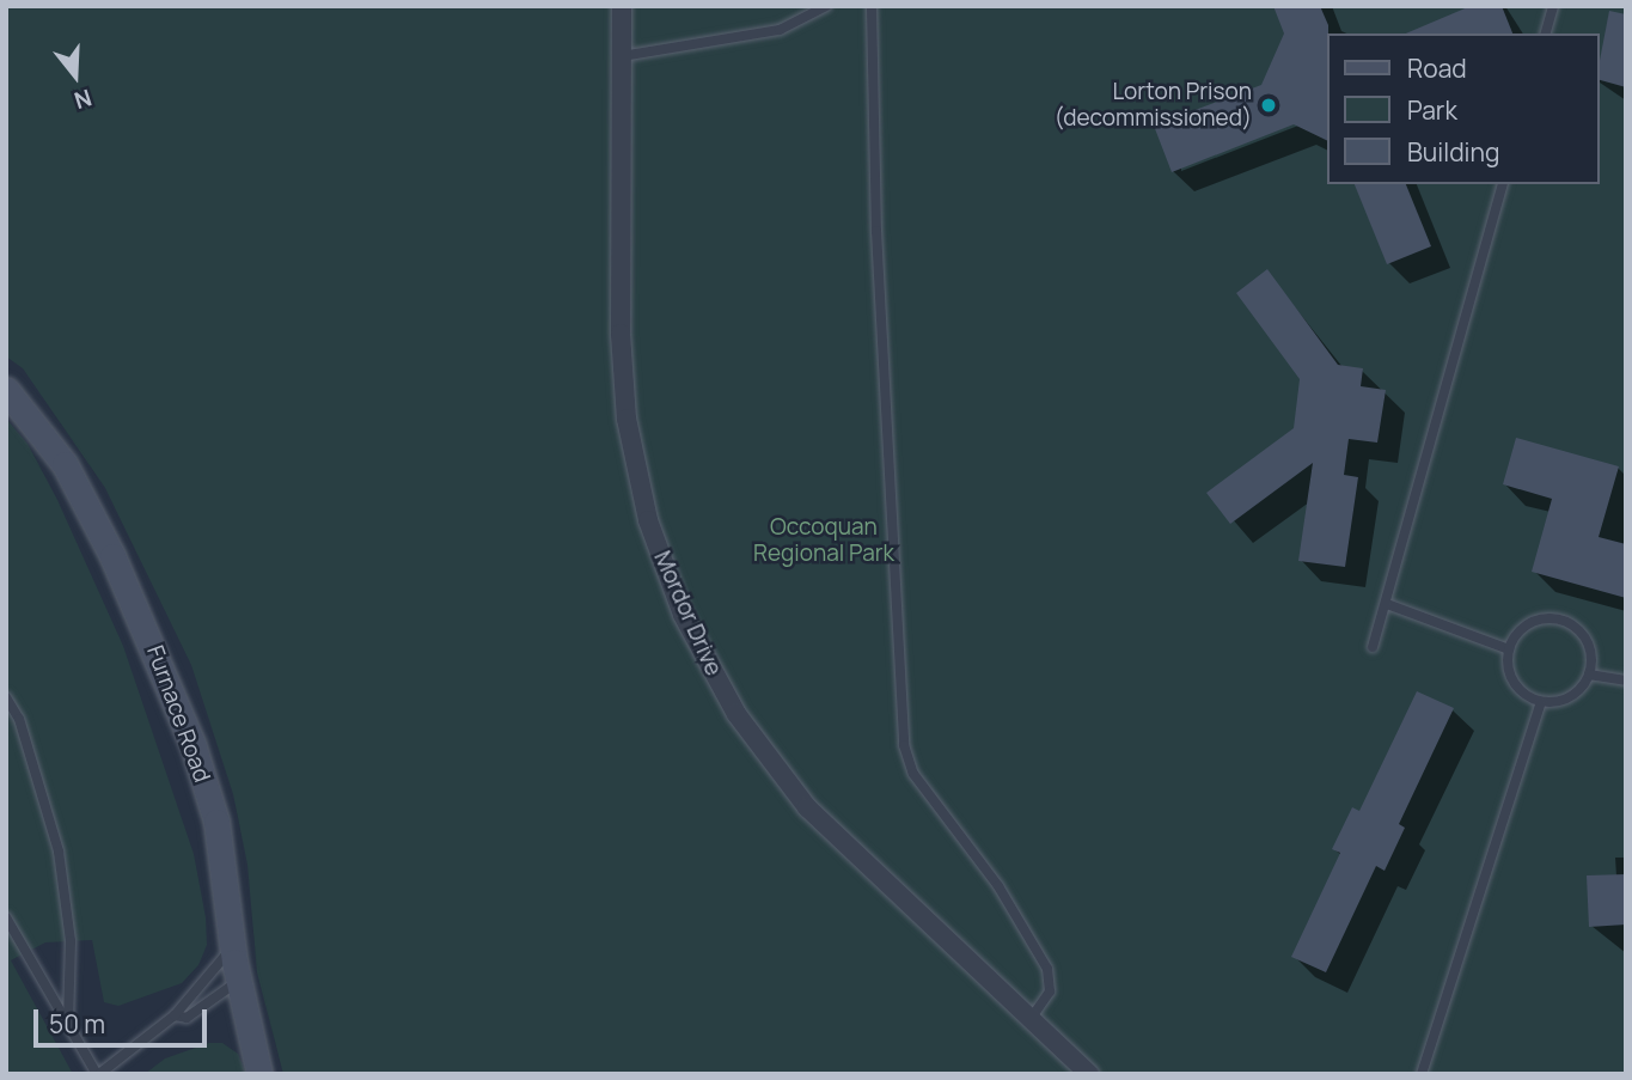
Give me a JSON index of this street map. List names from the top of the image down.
{
  "streets": {
    "main road": ["Furnace Road"],
    "street": ["Mordor Drive"]
  },
  "parks": ["Occoquan Regional Park"],
  "places": ["Lorton Prison (decommissioned)"],
  "legend": ["Road", "Park", "Building"],
  "scale_bar": "50 m",
  "north": "bottom"
}
